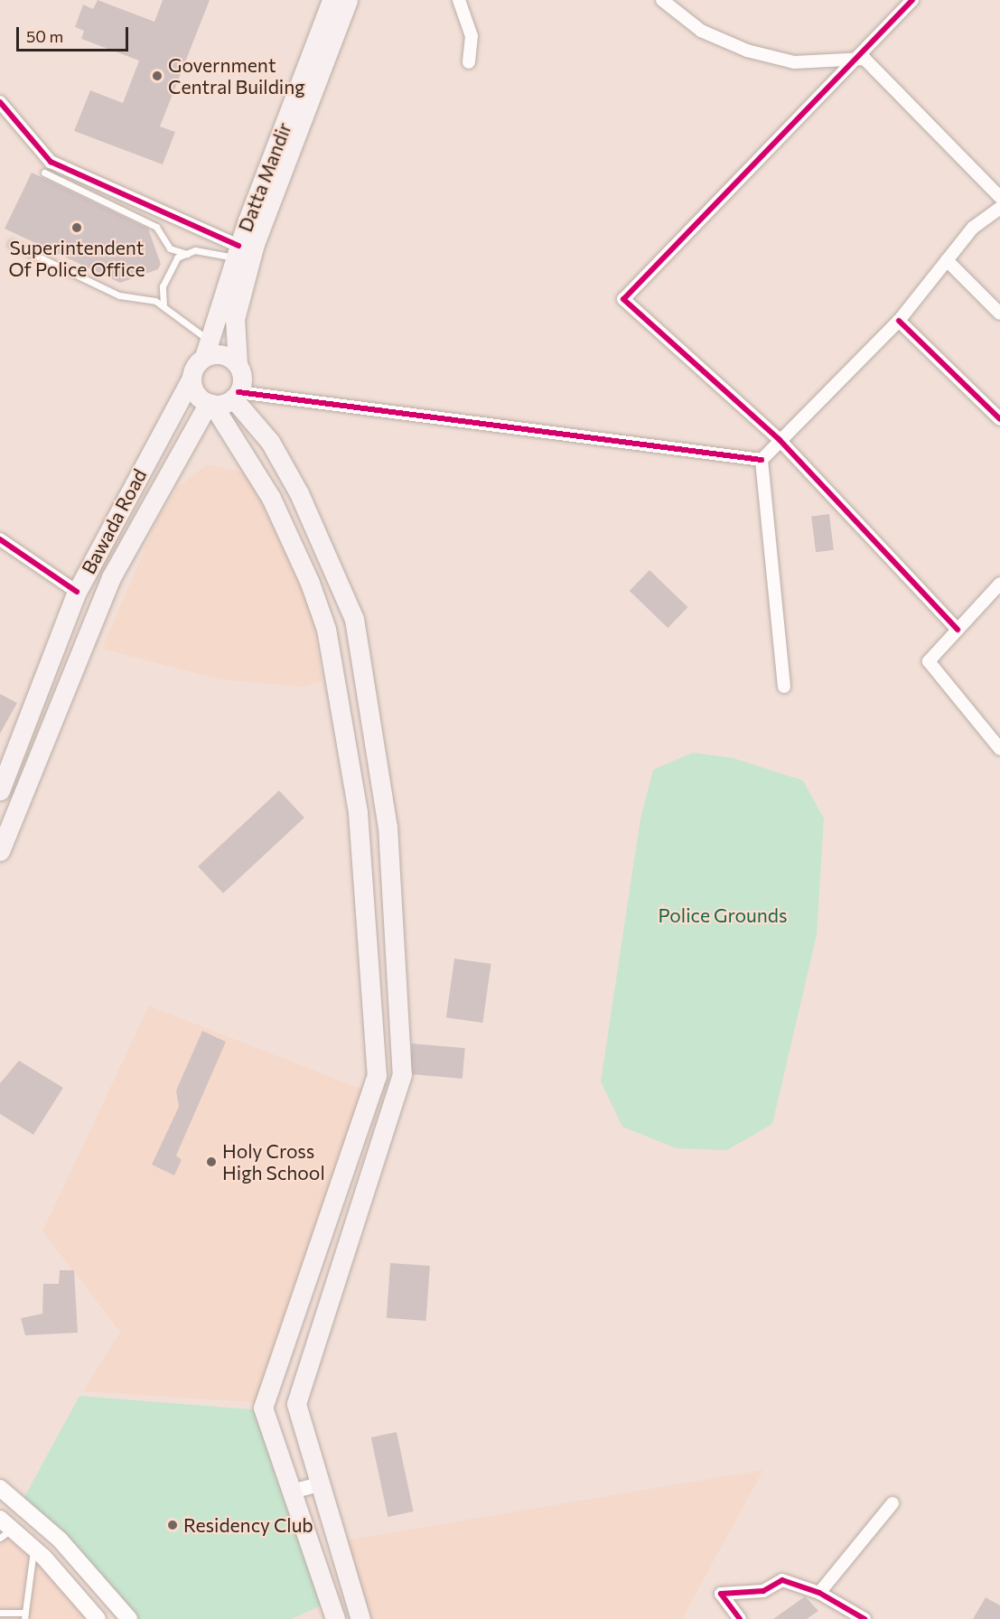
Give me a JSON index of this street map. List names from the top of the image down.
{
  "streets": {
    "main road": ["Datta Mandir", "Bawada Road"]
  },
  "crossings": [
    ["Datta Mandir", "Bawada Road"]
  ],
  "parks": ["Police Grounds"],
  "places": [
    "Government Central Building",
    "Superintendent Of Police Office",
    "Holy Cross High School",
    "Residency Club"
  ],
  "scale_bar": "50 m"
}
